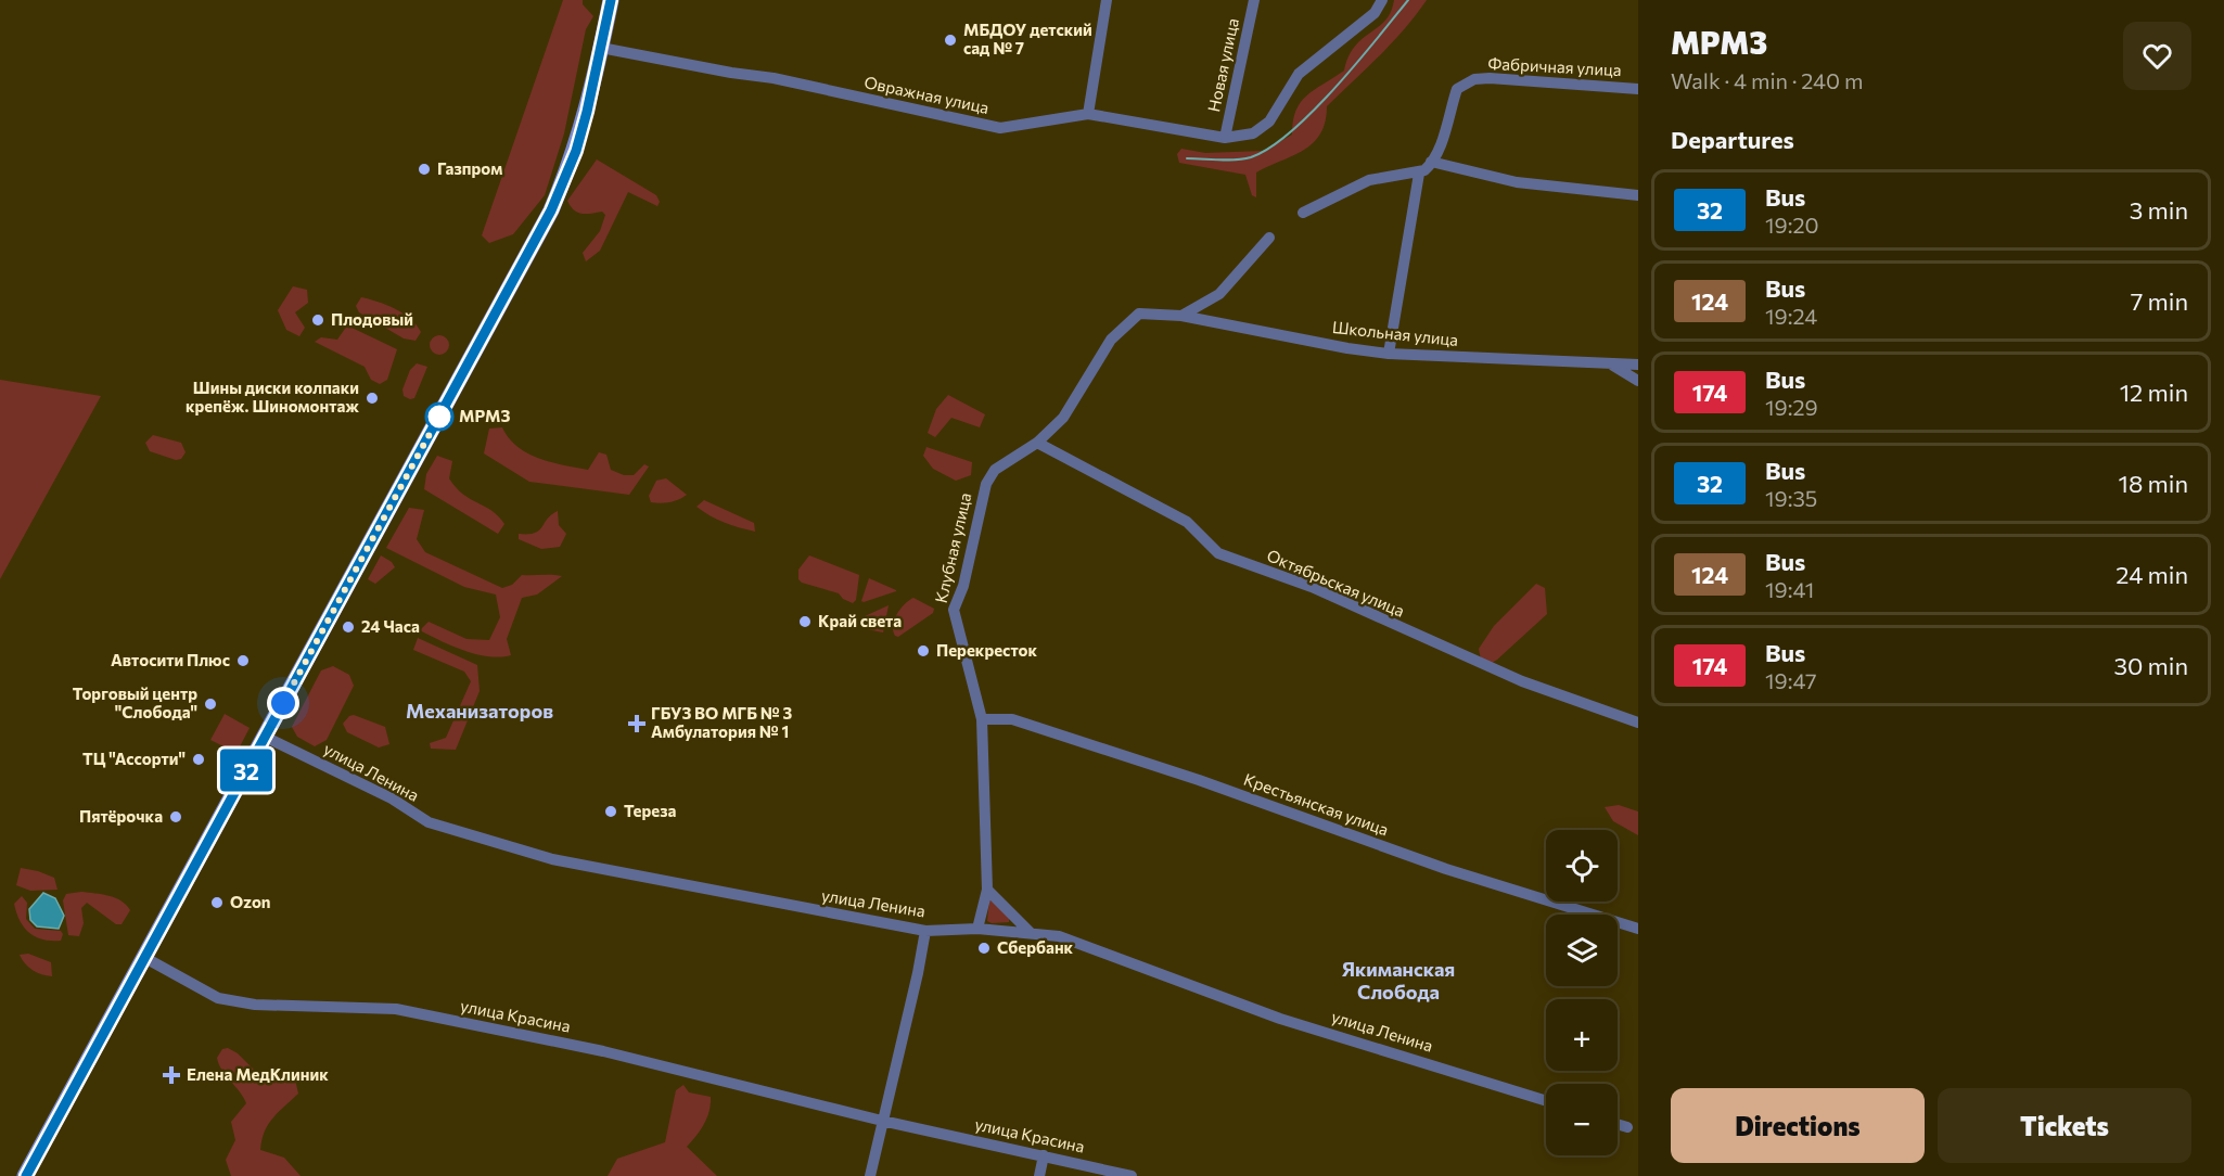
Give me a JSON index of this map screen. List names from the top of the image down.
{
  "streets": {
    "street": [
      "Новая улица",
      "Фабричная улица",
      "Овражная улица",
      "Школьная улица",
      "Клубная улица",
      "Октябрьская улица",
      "улица Ленина",
      "Крестьянская улица",
      "улица Красина"
    ]
  },
  "crossings": [
    ["Новая улица", "Овражная улица"],
    ["Школьная улица", "Клубная улица"],
    ["Клубная улица", "Октябрьская улица"],
    ["Клубная улица", "улица Ленина"],
    ["Клубная улица", "Крестьянская улица"]
  ],
  "districts": ["Механизаторов", "Якиманская Слобода"],
  "places": {
    "other": [
      "МБДОУ детский сад № 7",
      "Газпром",
      "Плодовый",
      "Шины диски колпаки крепёж. Шиномонтаж",
      "МРМЗ",
      "Край света",
      "24 Часа",
      "Перекресток",
      "Автосити Плюс",
      "Торговый центр \"Слобода\"",
      "ТЦ \"Ассорти\"",
      "Тереза",
      "Пятёрочка",
      "Ozon",
      "Сбербанк"
    ],
    "health": ["ГБУЗ ВО МГБ № 3 Амбулатория № 1", "Елена МедКлиник"]
  },
  "lines": ["bus line 32"],
  "page": {
    "on_map": "32",
    "heading": [
      ["МРМЗ", "Walk · 4 min · 240 m"],
      "Departures"
    ],
    "list": [
      {
        "mark": "32",
        "name": "Bus",
        "note": "19:20",
        "value": "3 min"
      },
      {
        "mark": "124",
        "name": "Bus",
        "note": "19:24",
        "value": "7 min"
      },
      {
        "mark": "174",
        "name": "Bus",
        "note": "19:29",
        "value": "12 min"
      },
      {
        "mark": "32",
        "name": "Bus",
        "note": "19:35",
        "value": "18 min"
      },
      {
        "mark": "124",
        "name": "Bus",
        "note": "19:41",
        "value": "24 min"
      },
      {
        "mark": "174",
        "name": "Bus",
        "note": "19:47",
        "value": "30 min"
      }
    ],
    "map_buttons": ["+", "−"],
    "buttons": ["Directions", "Tickets"]
  }
}
